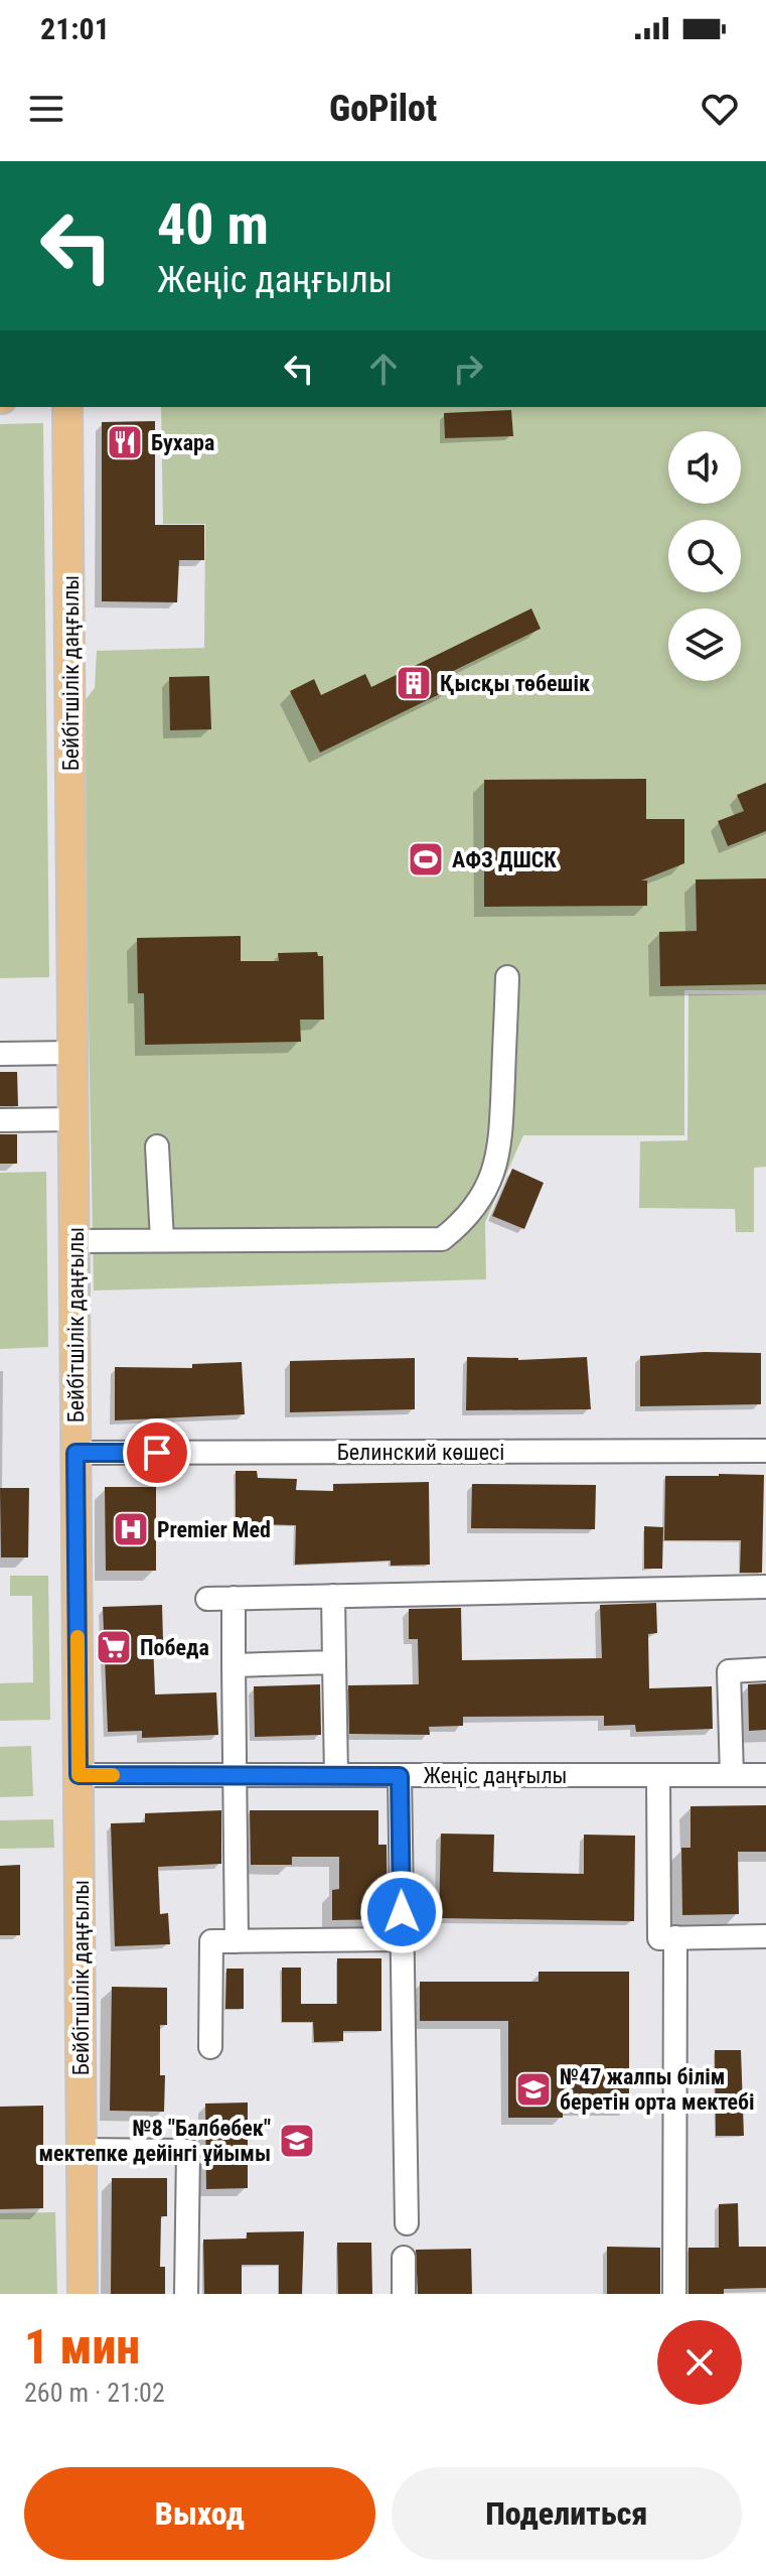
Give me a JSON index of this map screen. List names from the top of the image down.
{
  "streets": {
    "main road": ["Бейбітшілік даңғылы"],
    "street": ["Белинский көшесі", "Жеңіс даңғылы"]
  },
  "crossings": [
    ["Бейбітшілік даңғылы", "Белинский көшесі"],
    ["Бейбітшілік даңғылы", "Жеңіс даңғылы"]
  ],
  "places": {
    "restaurant": ["Бухара"],
    "building": ["Қысқы төбешік"],
    "sports": ["АФЗ ДШСК"],
    "hospital": ["Premier Med"],
    "supermarket": ["Победа"],
    "school or university": ["№47 жалпы білім беретін орта мектебі", "№8 \"Балбөбек\" мектепке дейінгі ұйымы"]
  },
  "page": {
    "status": "21:01",
    "header": "GoPilot",
    "turn": ["40 m", "Жеңіс даңғылы"],
    "heading": ["1 мин", "260 m · 21:02"],
    "buttons": ["Выход", "Поделиться"]
  }
}
